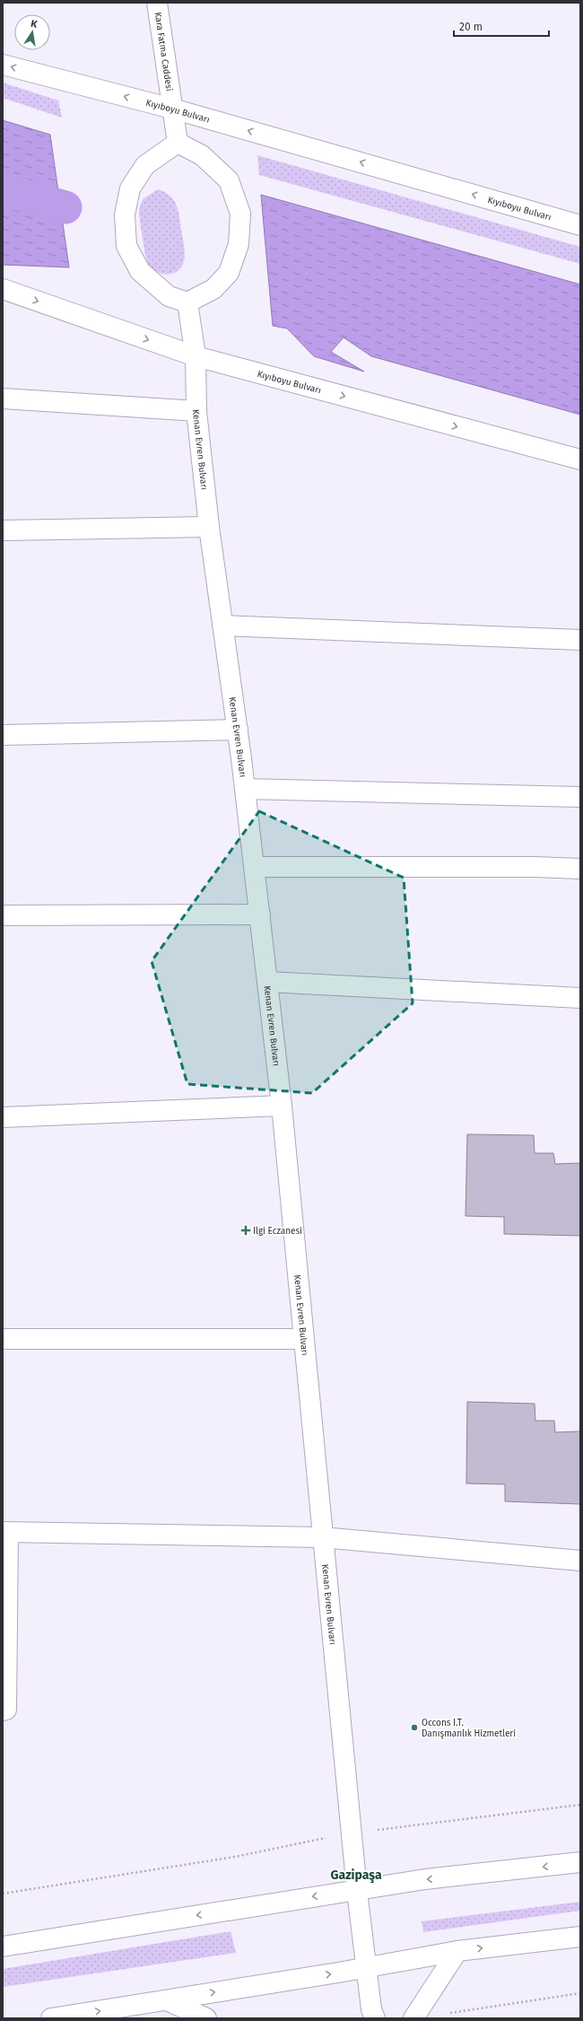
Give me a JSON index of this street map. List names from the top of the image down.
{
  "streets": {
    "main road": ["Kara Fatma Caddesi", "Kıyıboyu Bulvarı", "Kenan Evren Bulvarı"]
  },
  "crossings": [
    ["Kara Fatma Caddesi", "Kıyıboyu Bulvarı"],
    ["Kıyıboyu Bulvarı", "Kenan Evren Bulvarı"]
  ],
  "districts": ["Gazipaşa"],
  "places": {
    "health": ["Ilgi Eczanesi"],
    "other": ["Occons I.T. Danışmanlık Hizmetleri"]
  },
  "scale_bar": "20 m",
  "north": "top"
}
